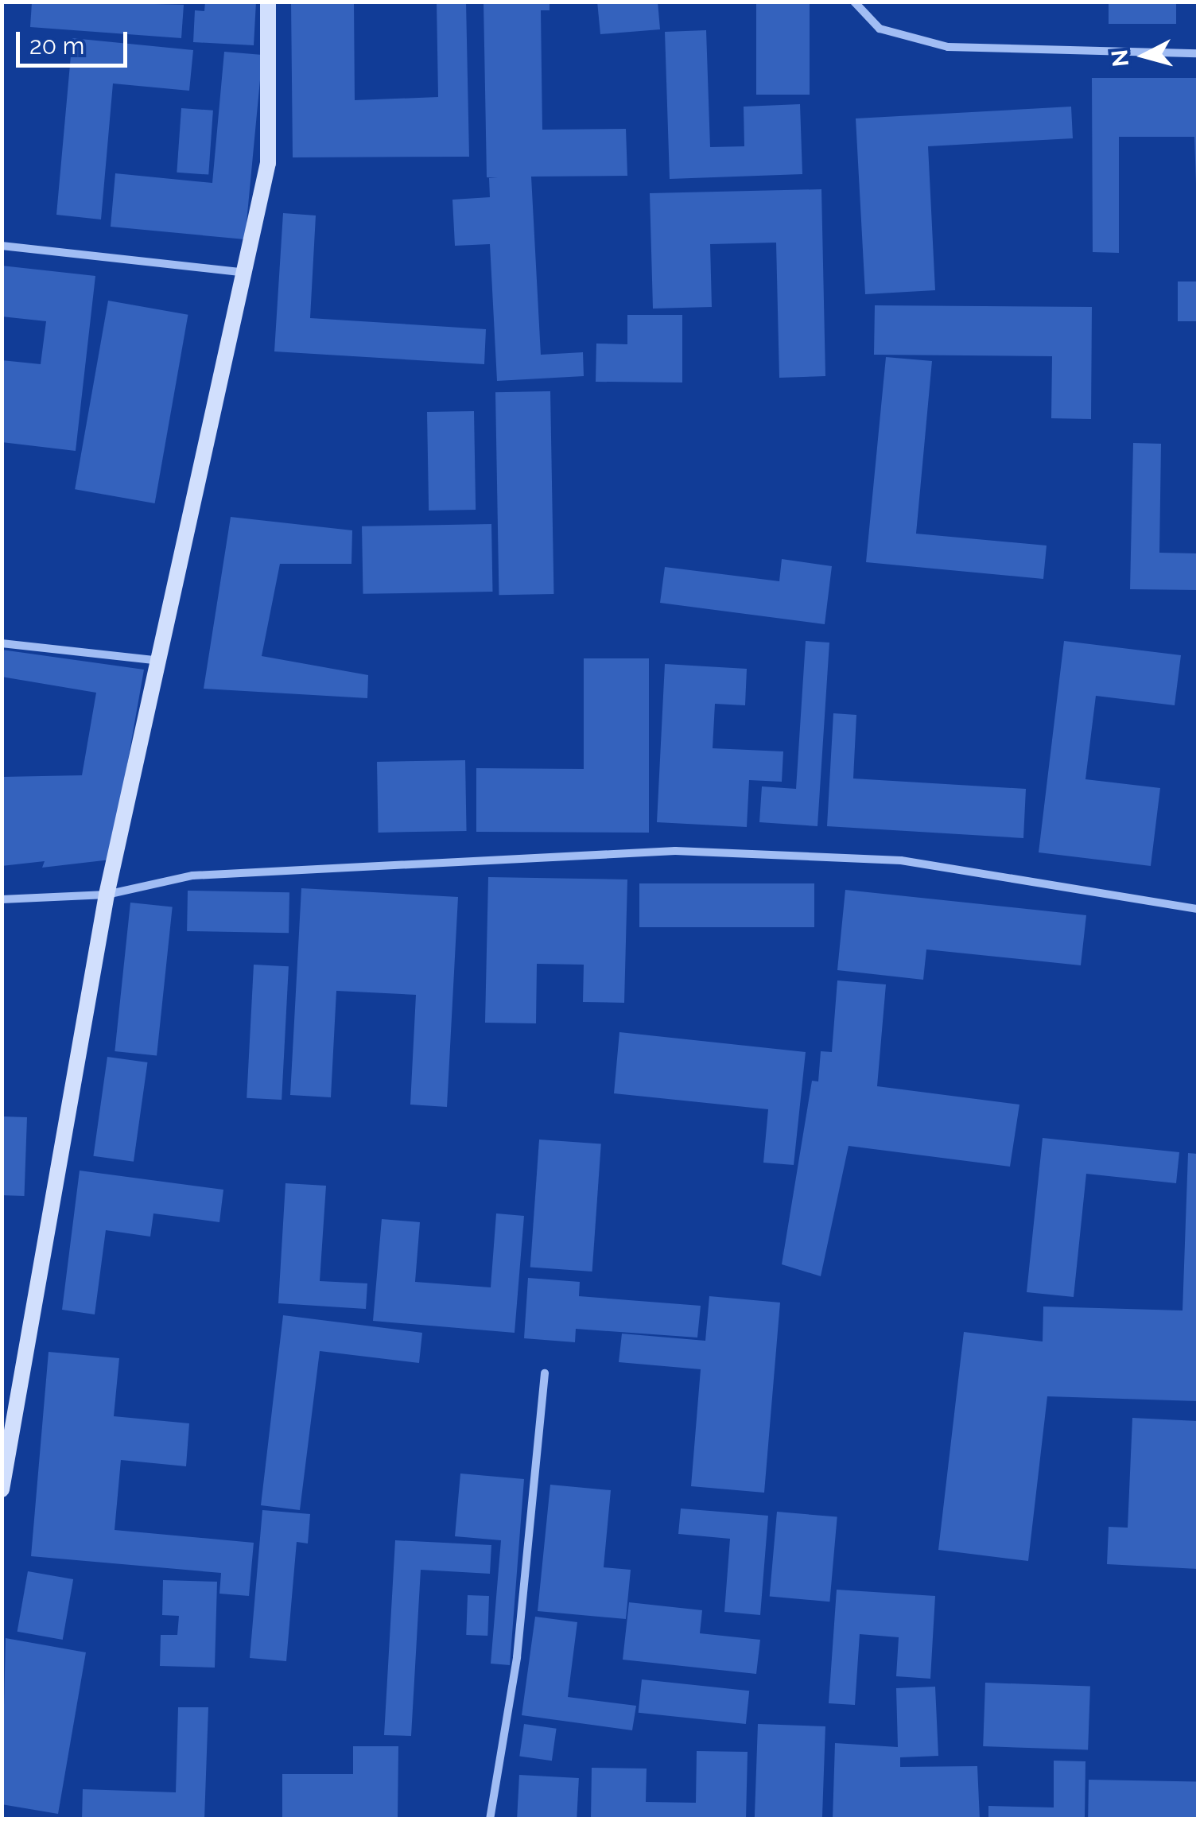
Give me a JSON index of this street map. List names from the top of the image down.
{
  "scale_bar": "20 m",
  "north": "left"
}
